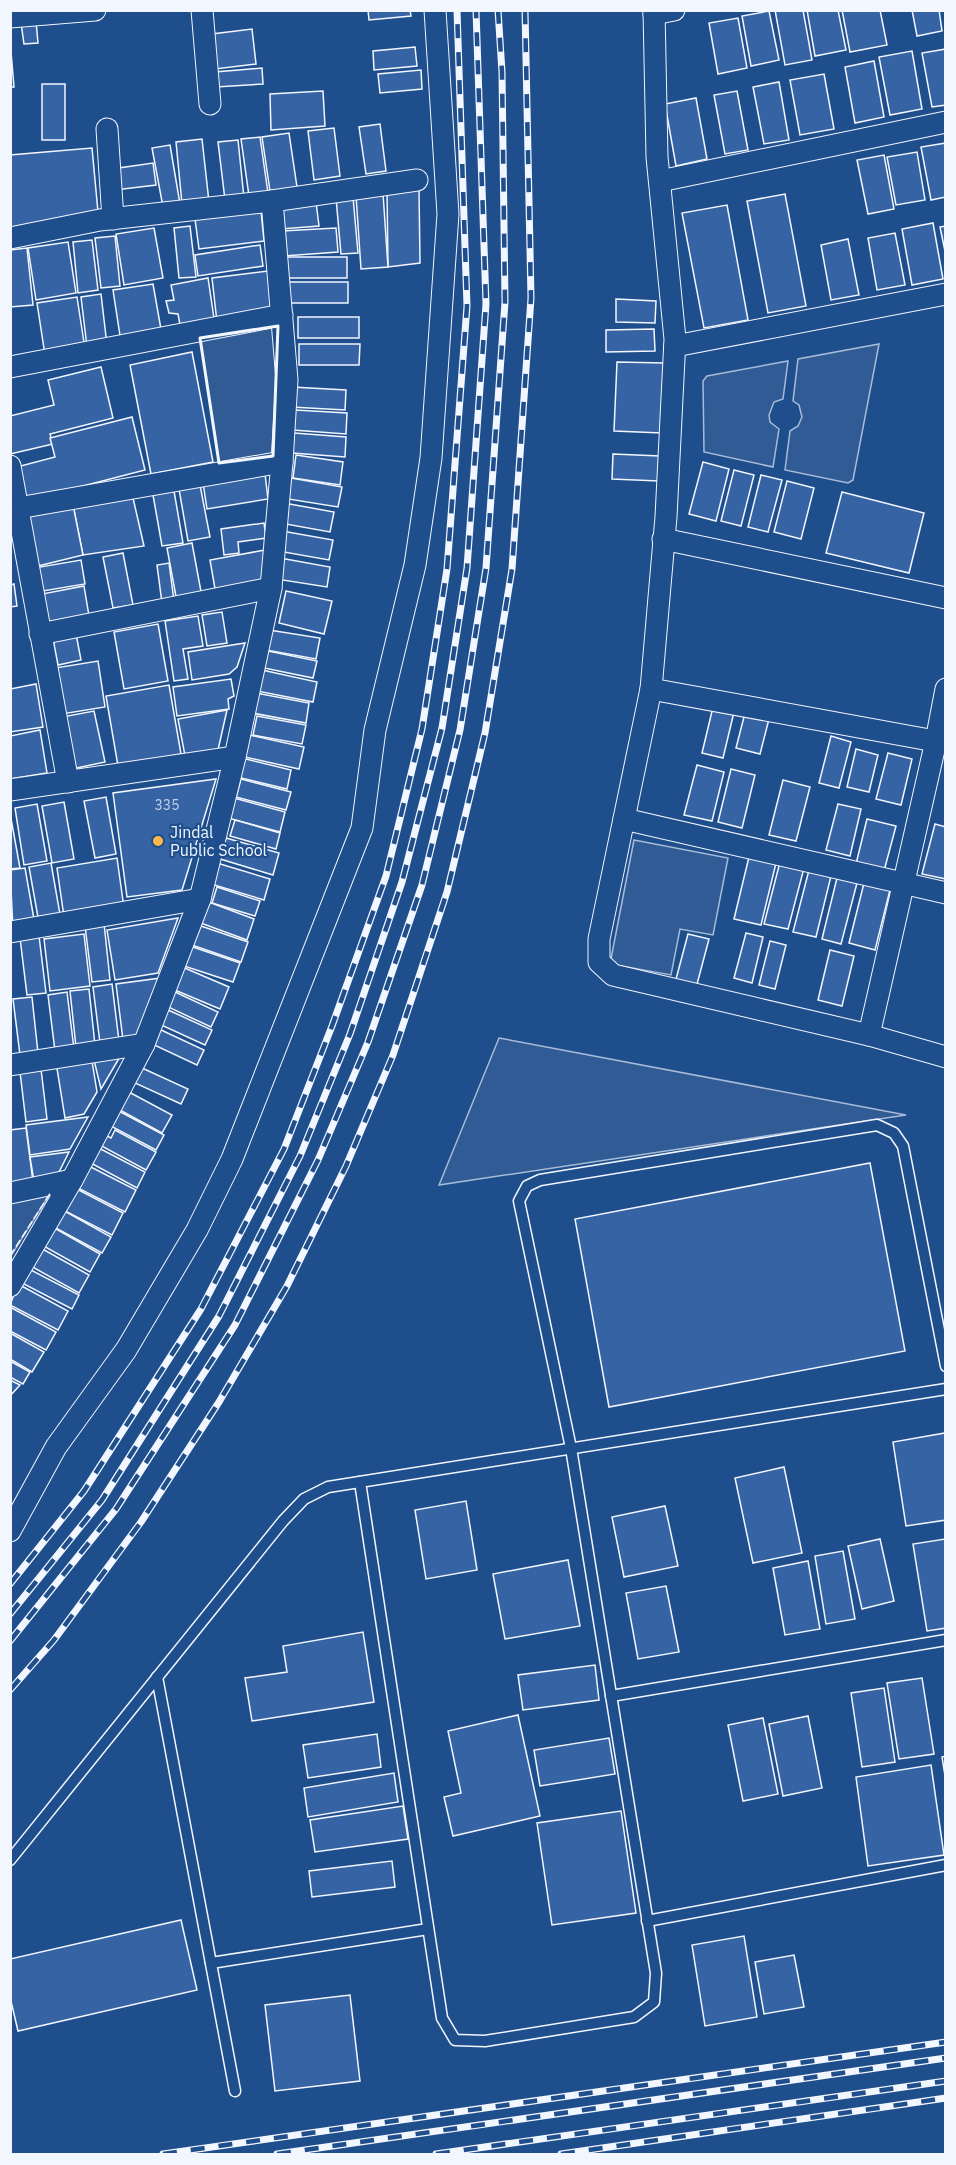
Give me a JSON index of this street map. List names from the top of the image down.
{
  "places": ["Jindal Public School"],
  "house_numbers": ["335"]
}
